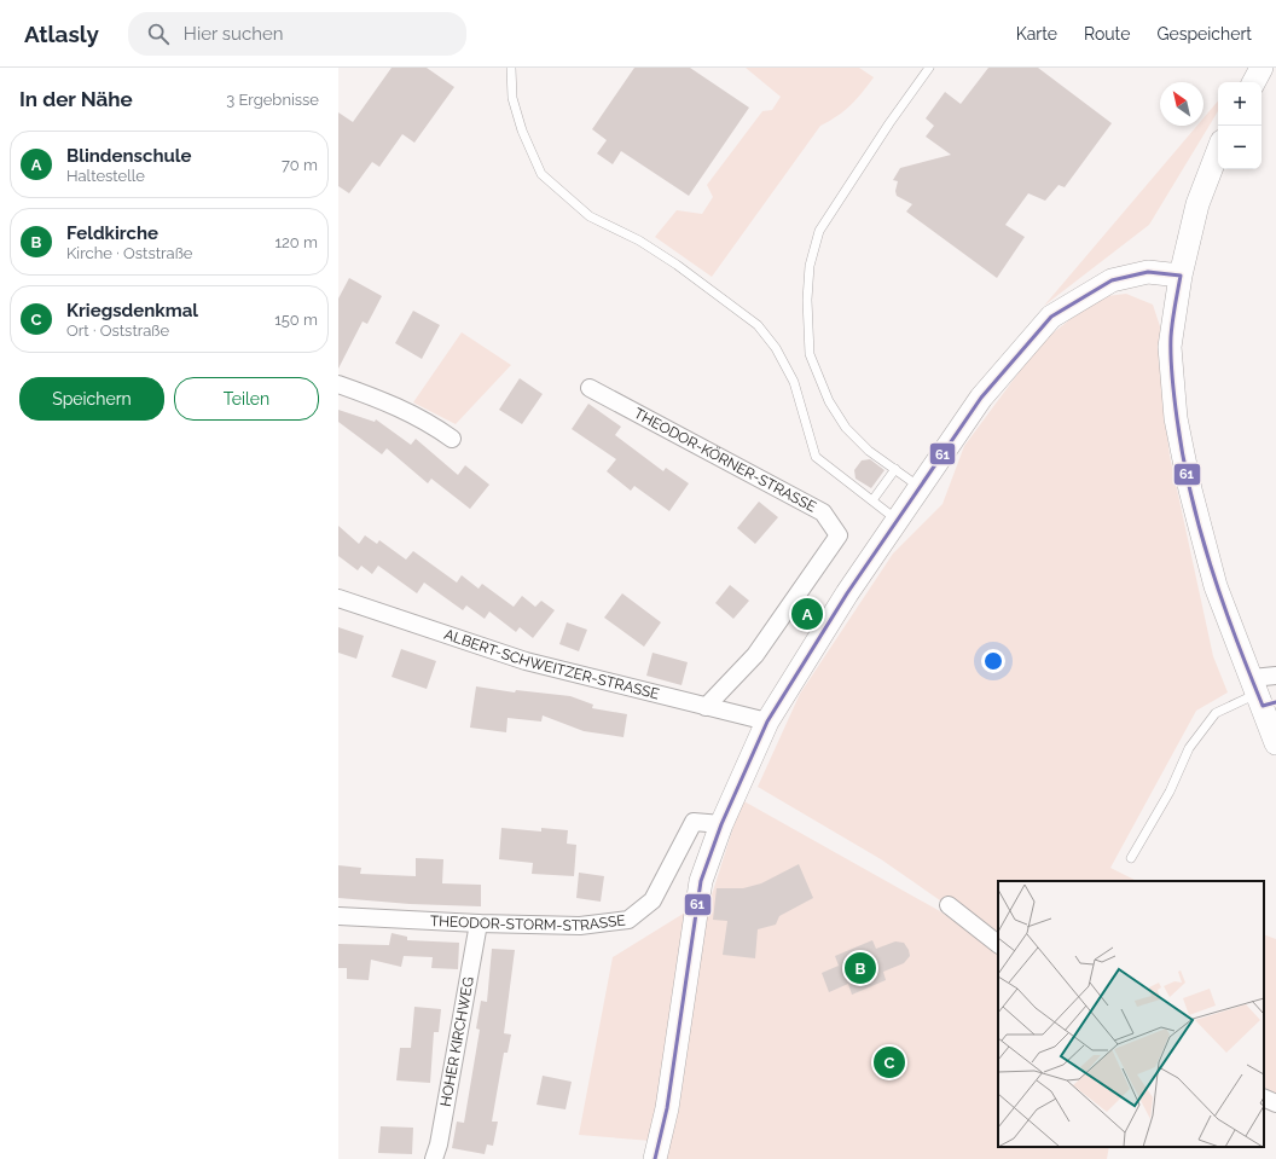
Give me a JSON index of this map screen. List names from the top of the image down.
{
  "streets": {
    "street": [
      "THEODOR-KÖRNER-STRASSE",
      "ALBERT-SCHWEITZER-STRASSE",
      "THEODOR-STORM-STRASSE",
      "HOHER KIRCHWEG"
    ]
  },
  "crossings": [
    ["THEODOR-KÖRNER-STRASSE", "ALBERT-SCHWEITZER-STRASSE"],
    ["THEODOR-STORM-STRASSE", "HOHER KIRCHWEG"]
  ],
  "lines": ["transit line 61"],
  "north": "top left",
  "page": {
    "header": "Atlasly",
    "search": "Hier suchen",
    "nav": ["Karte", "Route", "Gespeichert"],
    "heading": ["In der Nähe", "3 Ergebnisse"],
    "map_buttons": ["+", "−"],
    "list": [
      {
        "mark": "A",
        "name": "Blindenschule",
        "note": "Haltestelle",
        "value": "70 m"
      },
      {
        "mark": "B",
        "name": "Feldkirche",
        "note": "Kirche · Oststraße",
        "value": "120 m"
      },
      {
        "mark": "C",
        "name": "Kriegsdenkmal",
        "note": "Ort · Oststraße",
        "value": "150 m"
      }
    ],
    "buttons": ["Speichern", "Teilen"],
    "pins": ["A", "B", "C"]
  }
}
